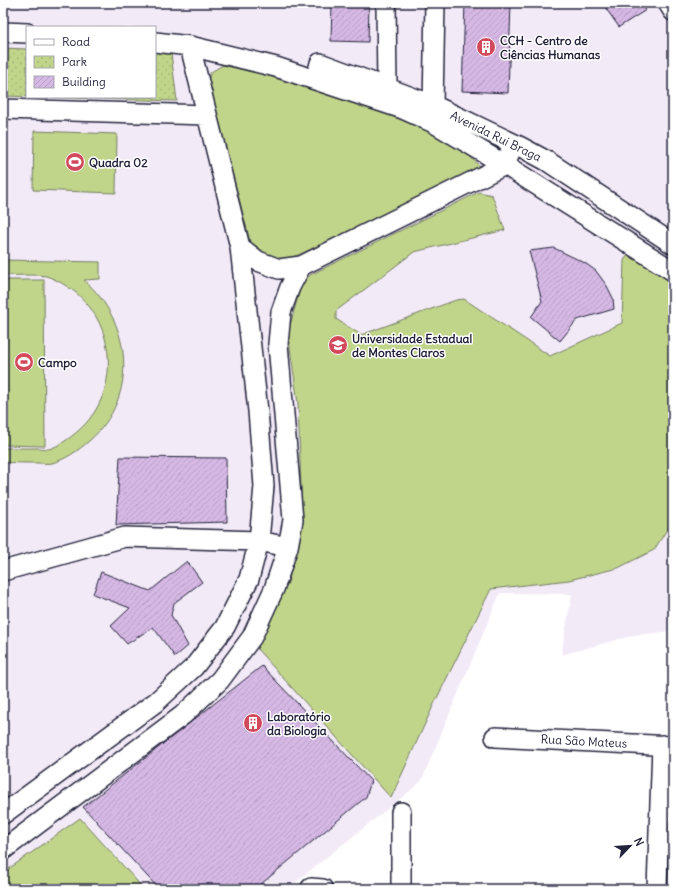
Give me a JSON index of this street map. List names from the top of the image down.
{
  "streets": {
    "street": ["Avenida Rui Braga", "Rua São Mateus"]
  },
  "places": {
    "building": ["CCH - Centro de Ciências Humanas", "Laboratório da Biologia"],
    "sports": ["Quadra 02", "Campo"],
    "school or university": ["Universidade Estadual de Montes Claros"]
  },
  "legend": ["Road", "Park", "Building"],
  "north": "top right"
}
